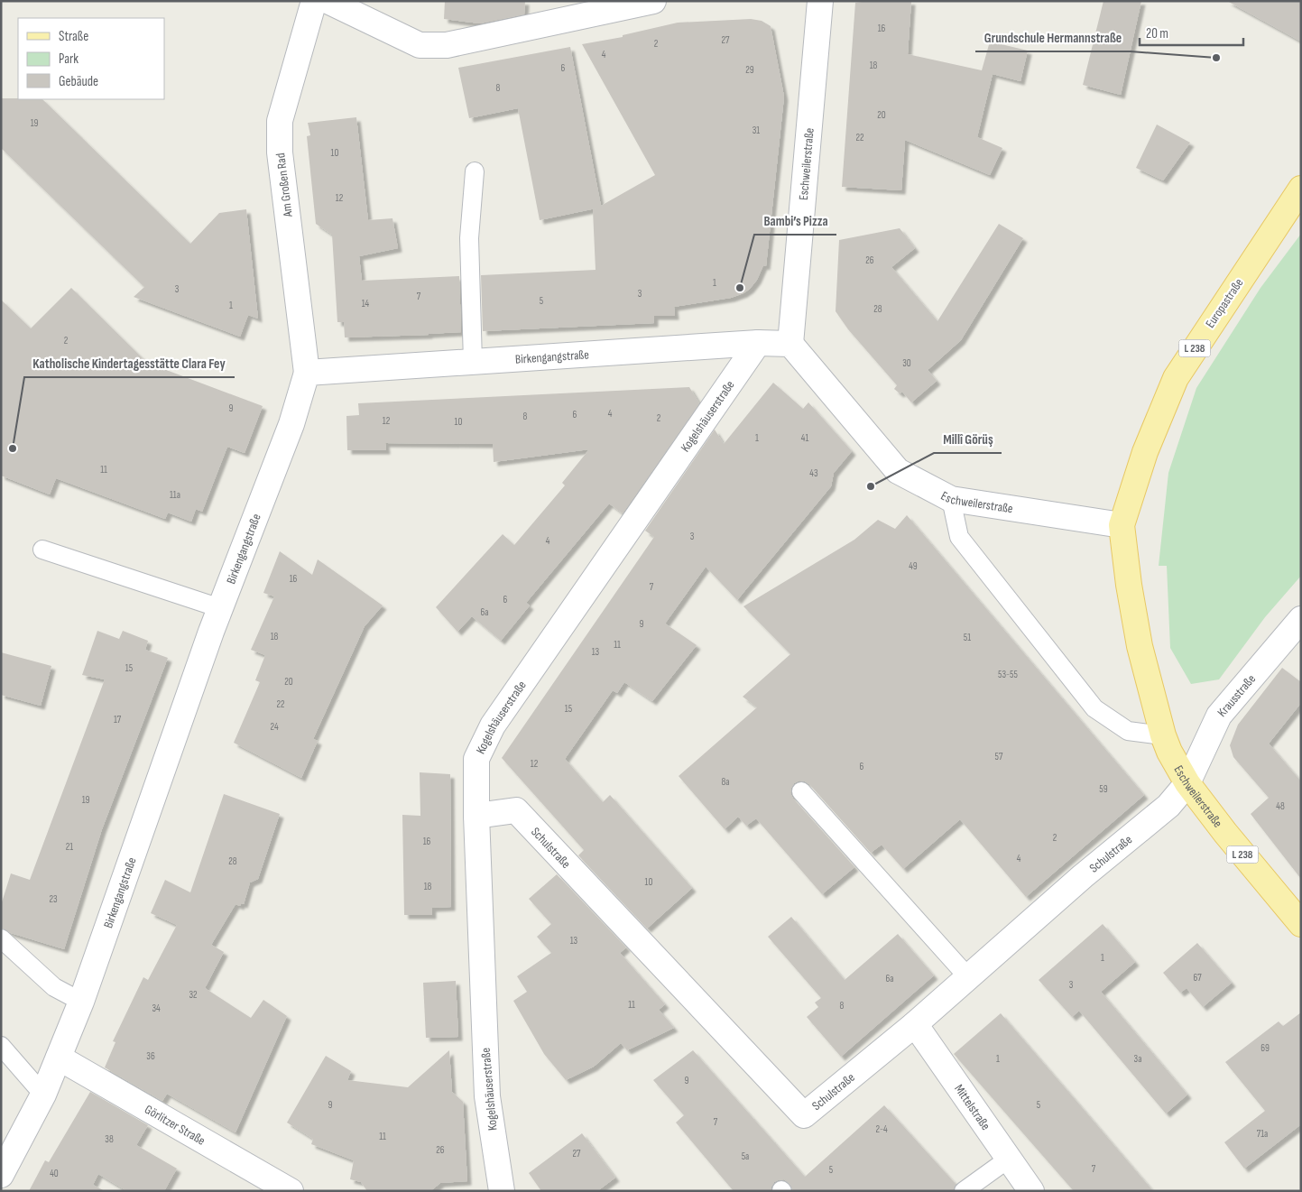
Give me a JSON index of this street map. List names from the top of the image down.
{
  "streets": {
    "main road": ["Eschweilerstraße", "Europastraße", "L 238"],
    "street": [
      "Am Großen Rad",
      "Birkengangstraße",
      "Kogelshäuserstraße",
      "Krausstraße",
      "Schulstraße",
      "Mittelstraße",
      "Görlitzer Straße"
    ]
  },
  "crossings": [
    ["Eschweilerstraße", "Europastraße"],
    ["Eschweilerstraße", "Birkengangstraße"],
    ["Eschweilerstraße", "Krausstraße"],
    ["Eschweilerstraße", "Schulstraße"],
    ["Am Großen Rad", "Birkengangstraße"],
    ["Birkengangstraße", "Kogelshäuserstraße"],
    ["Birkengangstraße", "Görlitzer Straße"],
    ["Kogelshäuserstraße", "Schulstraße"],
    ["Krausstraße", "Schulstraße"],
    ["Schulstraße", "Mittelstraße"]
  ],
  "places": [
    "Grundschule Hermannstraße",
    "Bambi’s Pizza",
    "Katholische Kindertagesstätte Clara Fey",
    "Millî Görüş"
  ],
  "house_numbers": [
    "16",
    "27",
    "2",
    "4",
    "18",
    "6",
    "29",
    "8",
    "20",
    "19",
    "31",
    "22",
    "10",
    "12",
    "26",
    "1",
    "3",
    "3",
    "7",
    "5",
    "14",
    "1",
    "28",
    "2",
    "30",
    "9",
    "4",
    "6",
    "8",
    "2",
    "12",
    "10",
    "1",
    "41",
    "11",
    "43",
    "11a",
    "3",
    "4",
    "49",
    "16",
    "7",
    "6",
    "6a",
    "9",
    "18",
    "51",
    "11",
    "13",
    "15",
    "53-55",
    "20",
    "22",
    "15",
    "17",
    "24",
    "57",
    "12",
    "6",
    "8a",
    "59",
    "19",
    "48",
    "2",
    "16",
    "21",
    "4",
    "28",
    "10",
    "18",
    "23",
    "13",
    "1",
    "67",
    "6a",
    "3",
    "32",
    "11",
    "8",
    "34",
    "69",
    "36",
    "1",
    "3a",
    "9",
    "9",
    "5",
    "7",
    "2-4",
    "71a",
    "11",
    "38",
    "26",
    "27",
    "5a",
    "7",
    "5",
    "40"
  ],
  "legend": ["Straße", "Park", "Gebäude"],
  "scale_bar": "20 m"
}
